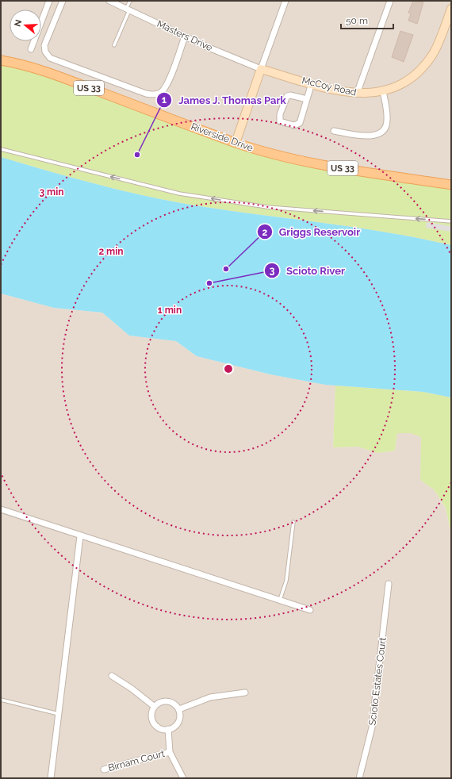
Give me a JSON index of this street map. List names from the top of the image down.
{
  "streets": {
    "main road": ["McCoy Road", "US 33", "Riverside Drive"],
    "street": ["Masters Drive", "Scioto Estates Court", "Birnam Court"]
  },
  "crossings": [
    ["Masters Drive", "McCoy Road"]
  ],
  "places": ["James J. Thomas Park", "Griggs Reservoir", "Scioto River"],
  "scale_bar": "50 m",
  "north": "left",
  "rings": ["3 min", "2 min", "1 min"]
}
